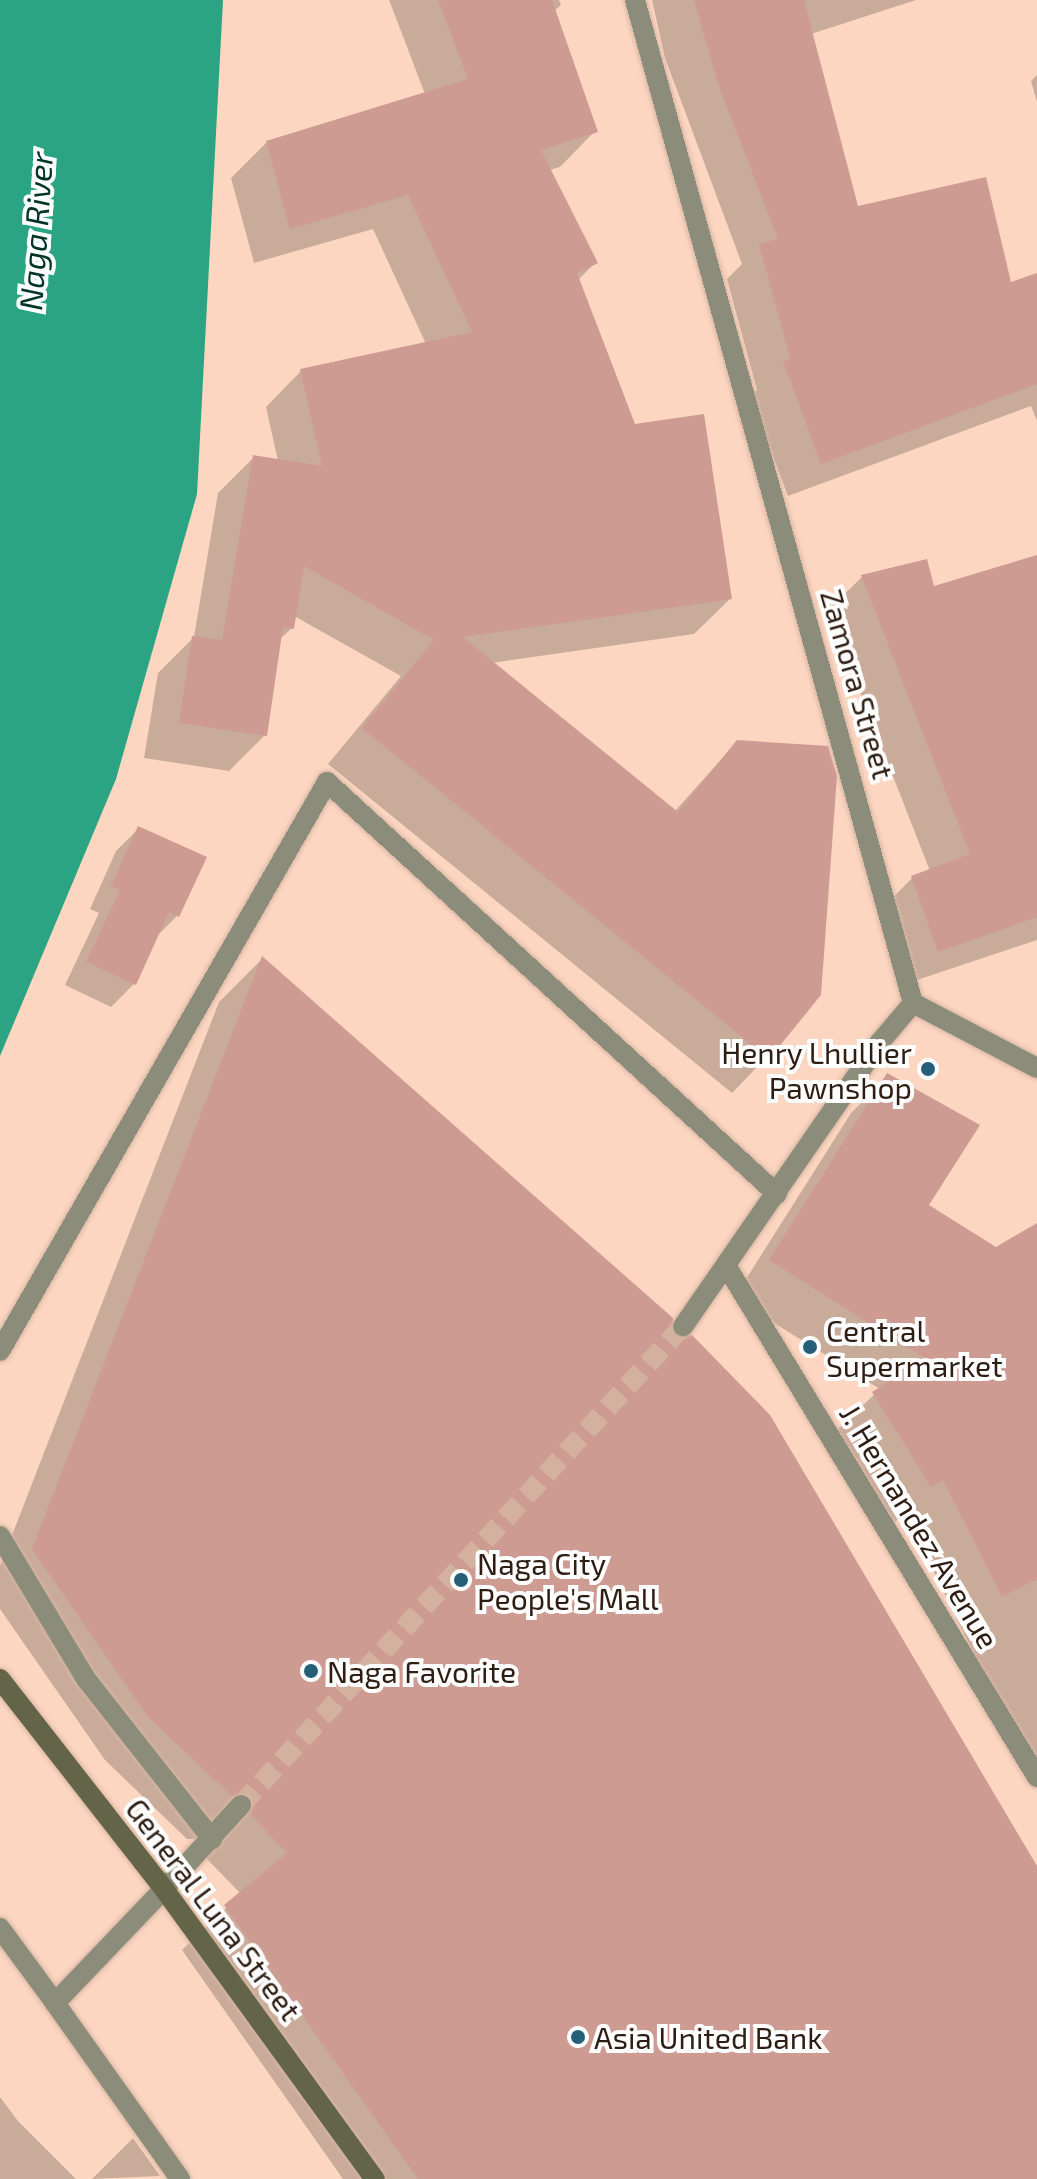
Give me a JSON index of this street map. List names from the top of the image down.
{
  "streets": {
    "main road": ["General Luna Street"],
    "street": ["Zamora Street", "J. Hernandez Avenue"]
  },
  "water": ["Naga River"],
  "places": [
    "Henry Lhullier Pawnshop",
    "Central Supermarket",
    "Naga City People's Mall",
    "Naga Favorite",
    "Asia United Bank"
  ]
}
